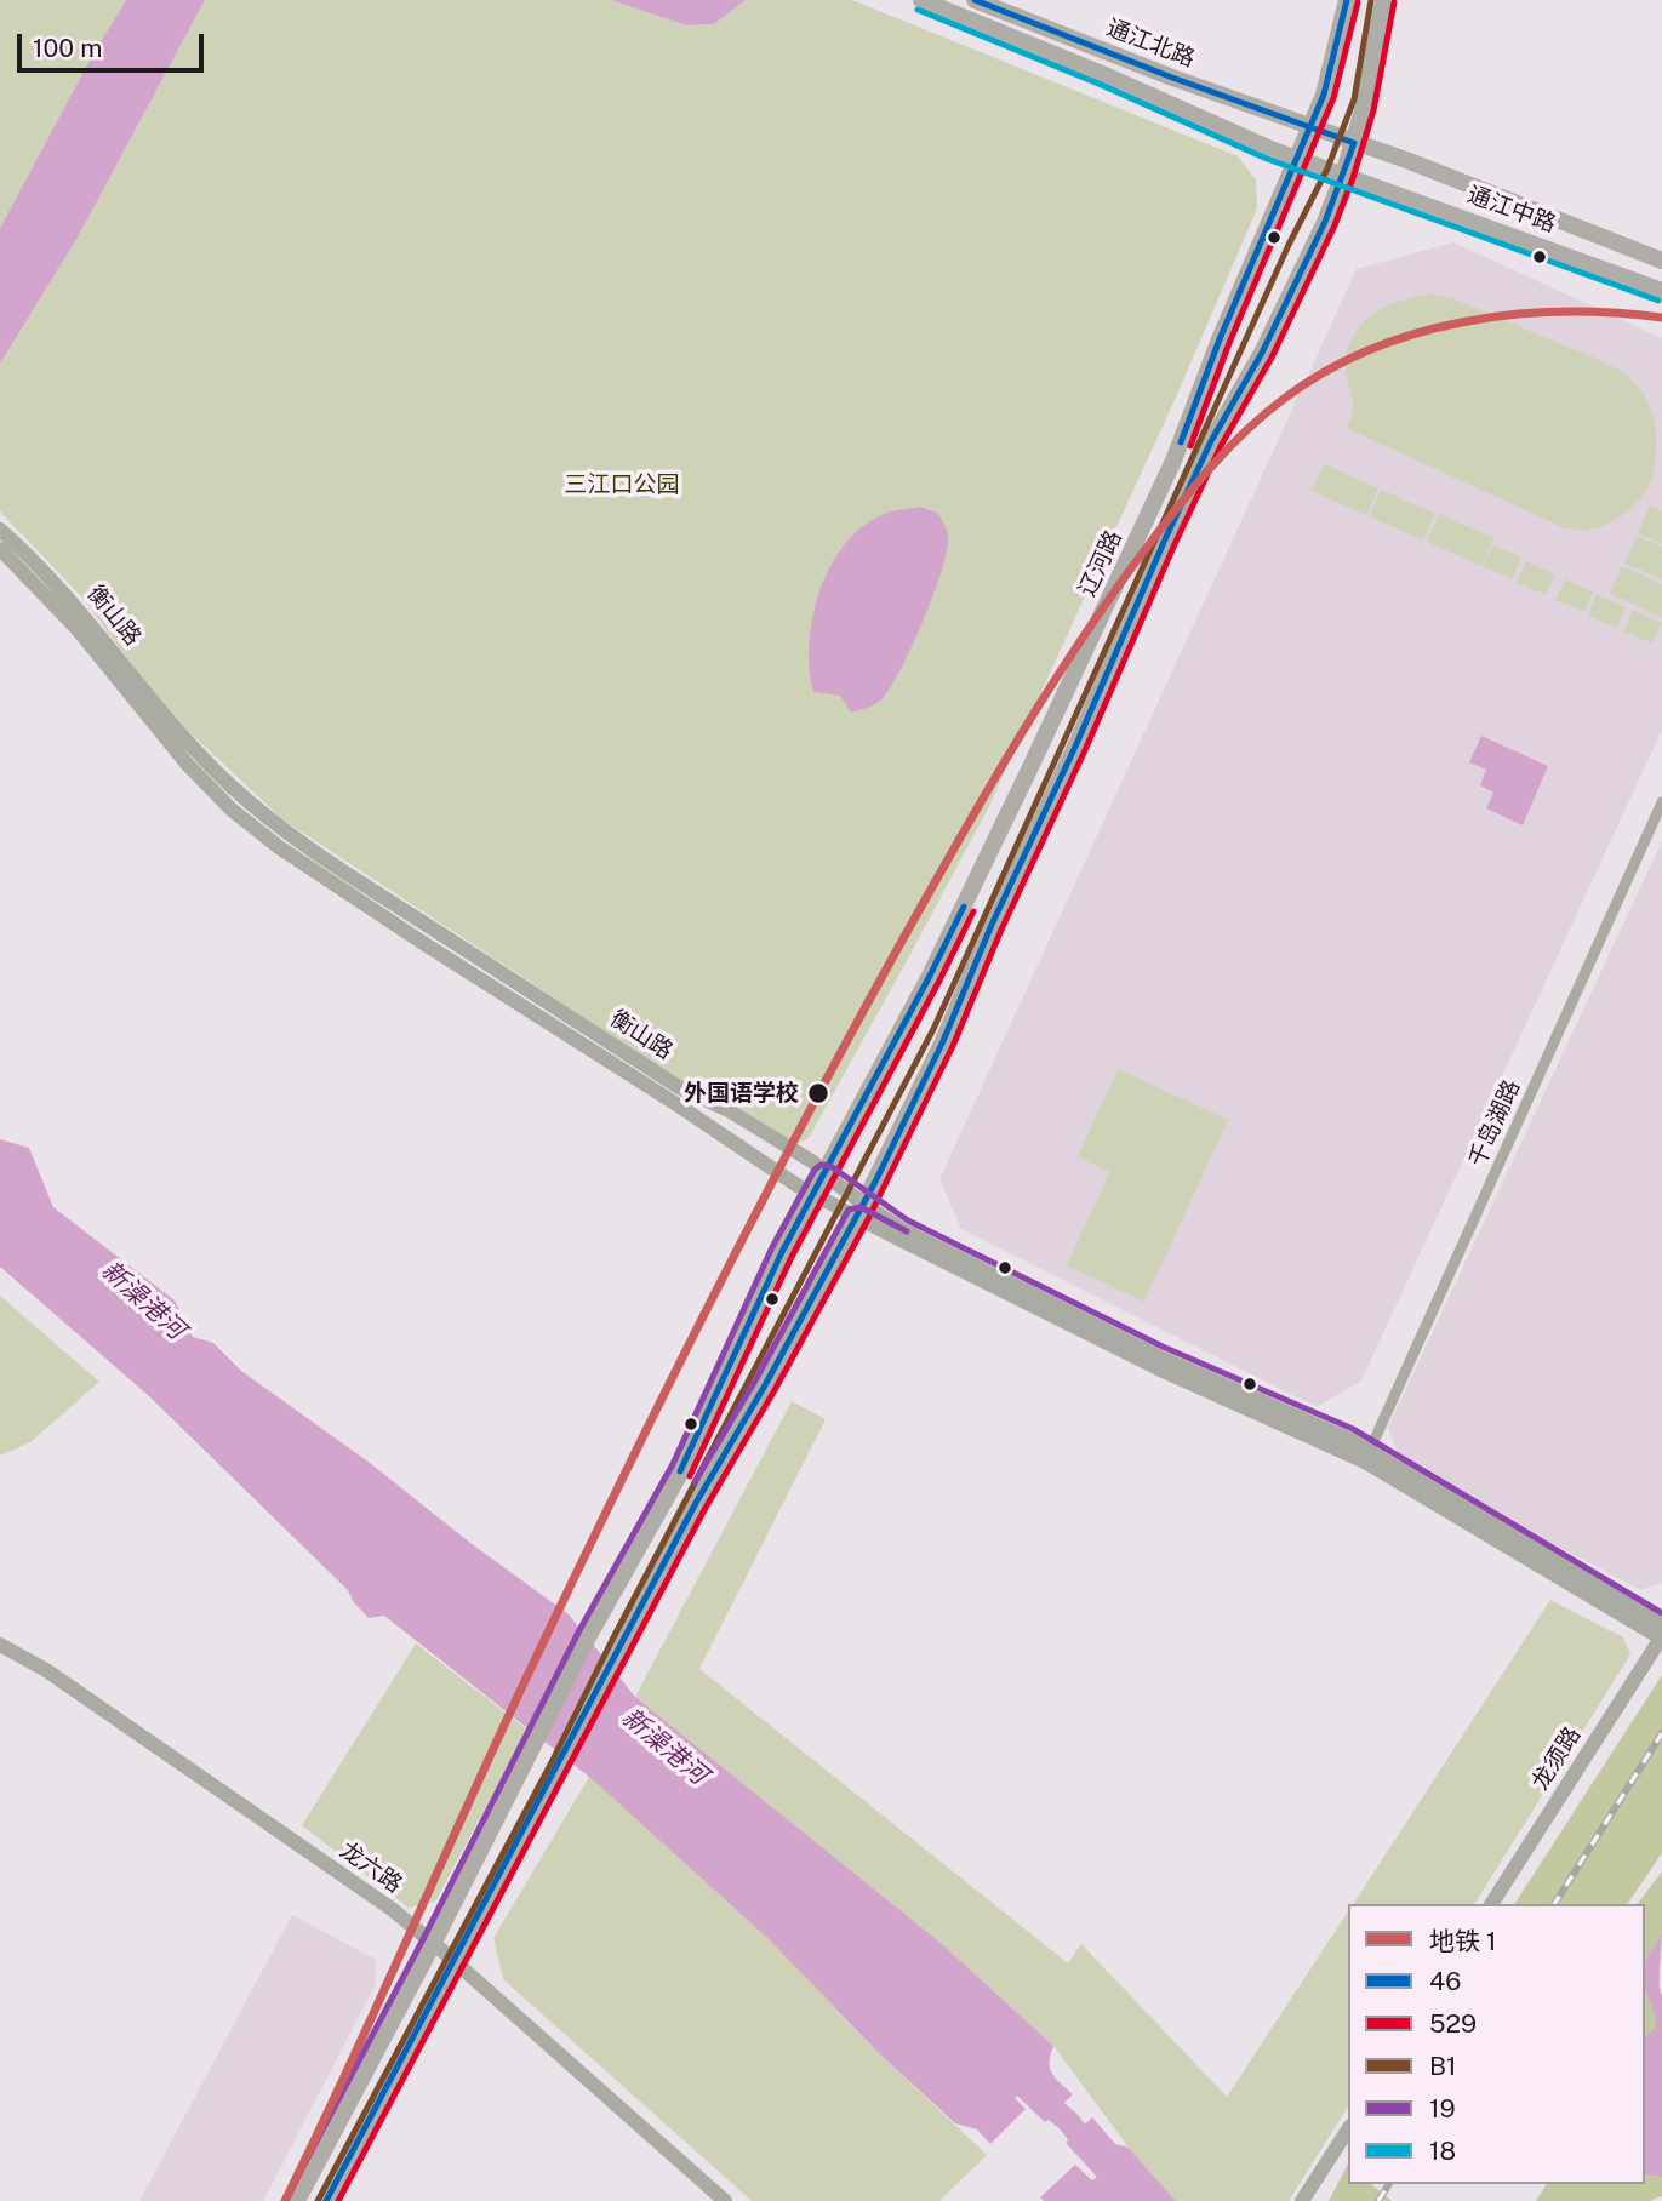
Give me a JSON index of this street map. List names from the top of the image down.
{
  "streets": {
    "main road": ["通江北路", "通江中路", "辽河路"],
    "street": [
      "衡山路",
      "千岛湖路",
      "龙须路",
      "龙六路"
    ]
  },
  "crossings": [
    ["通江北路", "通江中路"],
    ["通江北路", "辽河路"],
    ["通江中路", "辽河路"],
    ["辽河路", "衡山路"],
    ["辽河路", "龙六路"],
    ["衡山路", "千岛湖路"],
    ["衡山路", "龙须路"]
  ],
  "water": ["新澡港河"],
  "parks": ["三江口公园"],
  "places": ["外国语学校"],
  "lines": [
    "transit line 46",
    "transit line B1",
    "transit line 529",
    "transit line 18",
    "metro line 1",
    "transit line 19"
  ],
  "legend": [
    "地铁 1",
    "46",
    "529",
    "B1",
    "19",
    "18"
  ],
  "scale_bar": "100 m"
}
